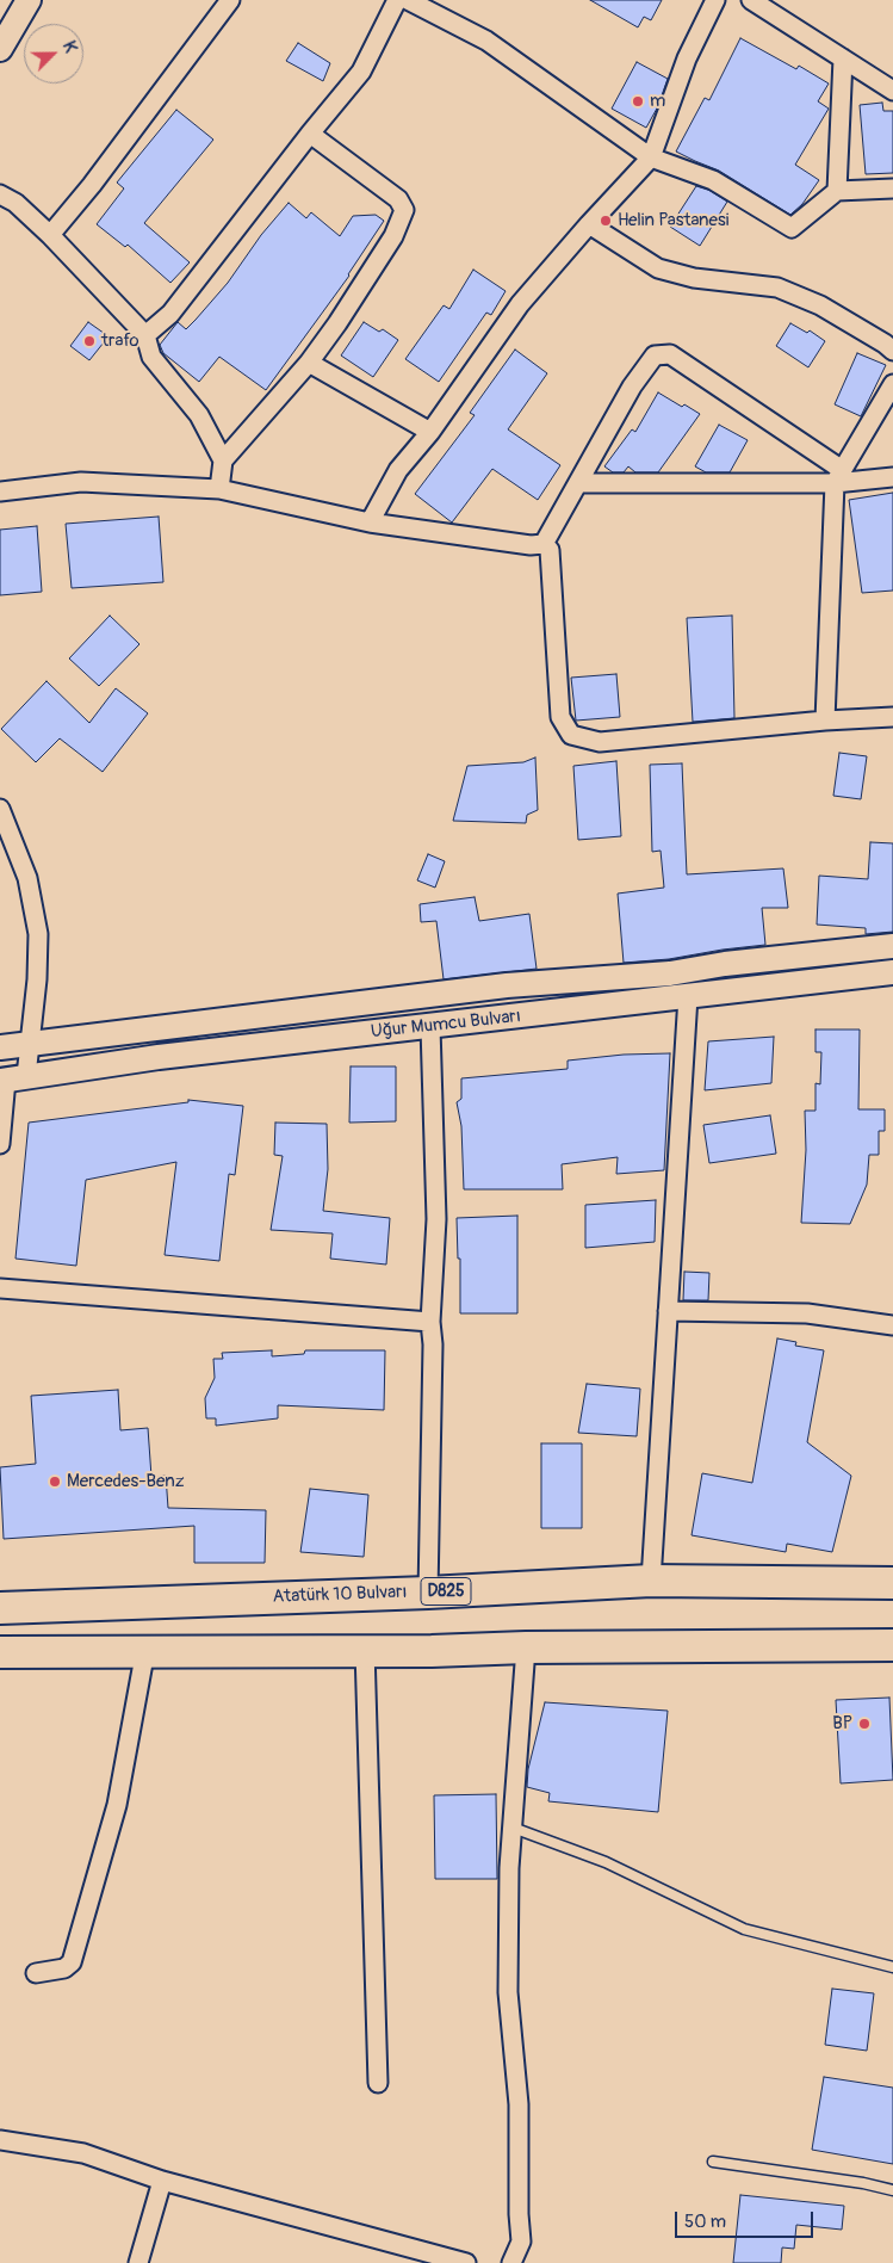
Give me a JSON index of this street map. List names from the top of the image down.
{
  "streets": {
    "highway": ["D825", "Atatürk 10 Bulvarı"],
    "street": ["Uğur Mumcu Bulvarı"]
  },
  "places": [
    "m",
    "Helin Pastanesi",
    "trafo",
    "Mercedes-Benz",
    "BP"
  ],
  "scale_bar": "50 m",
  "north": "top right"
}
